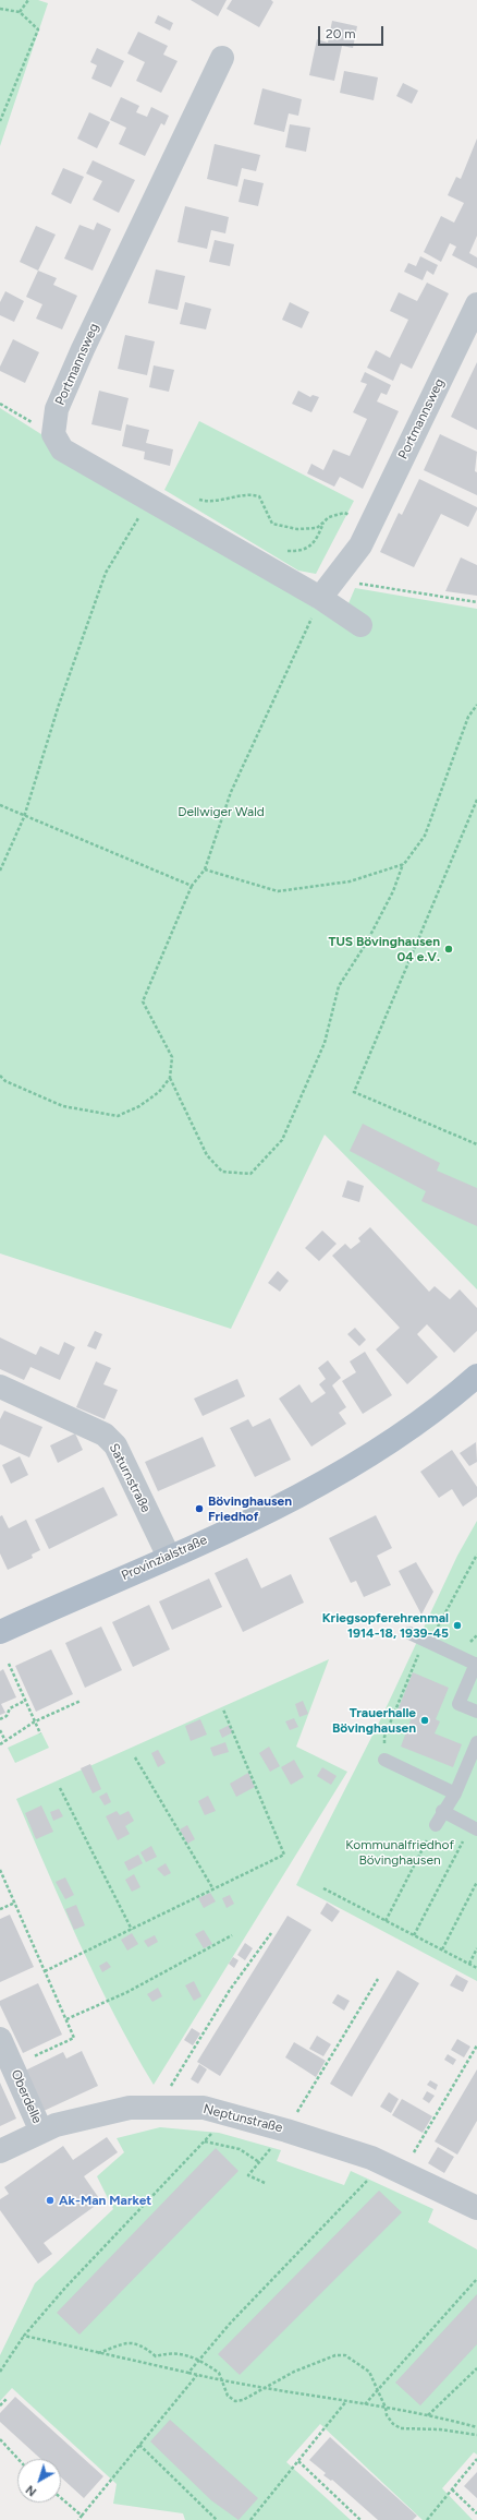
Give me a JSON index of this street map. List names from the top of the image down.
{
  "streets": {
    "main road": ["Provinzialstraße"],
    "street": [
      "Portmannsweg",
      "Saturnstraße",
      "Oberdelle",
      "Neptunstraße"
    ]
  },
  "crossings": [
    ["Saturnstraße", "Provinzialstraße"],
    ["Oberdelle", "Neptunstraße"]
  ],
  "parks": ["Dellwiger Wald", "Kommunalfriedhof Bövinghausen"],
  "places": [
    "TUS Bövinghausen 04 e.V.",
    "Bövinghausen Friedhof",
    "Kriegsopferehrenmal 1914-18, 1939-45",
    "Trauerhalle Bövinghausen",
    "Ak-Man Market"
  ],
  "scale_bar": "20 m",
  "north": "bottom left"
}
